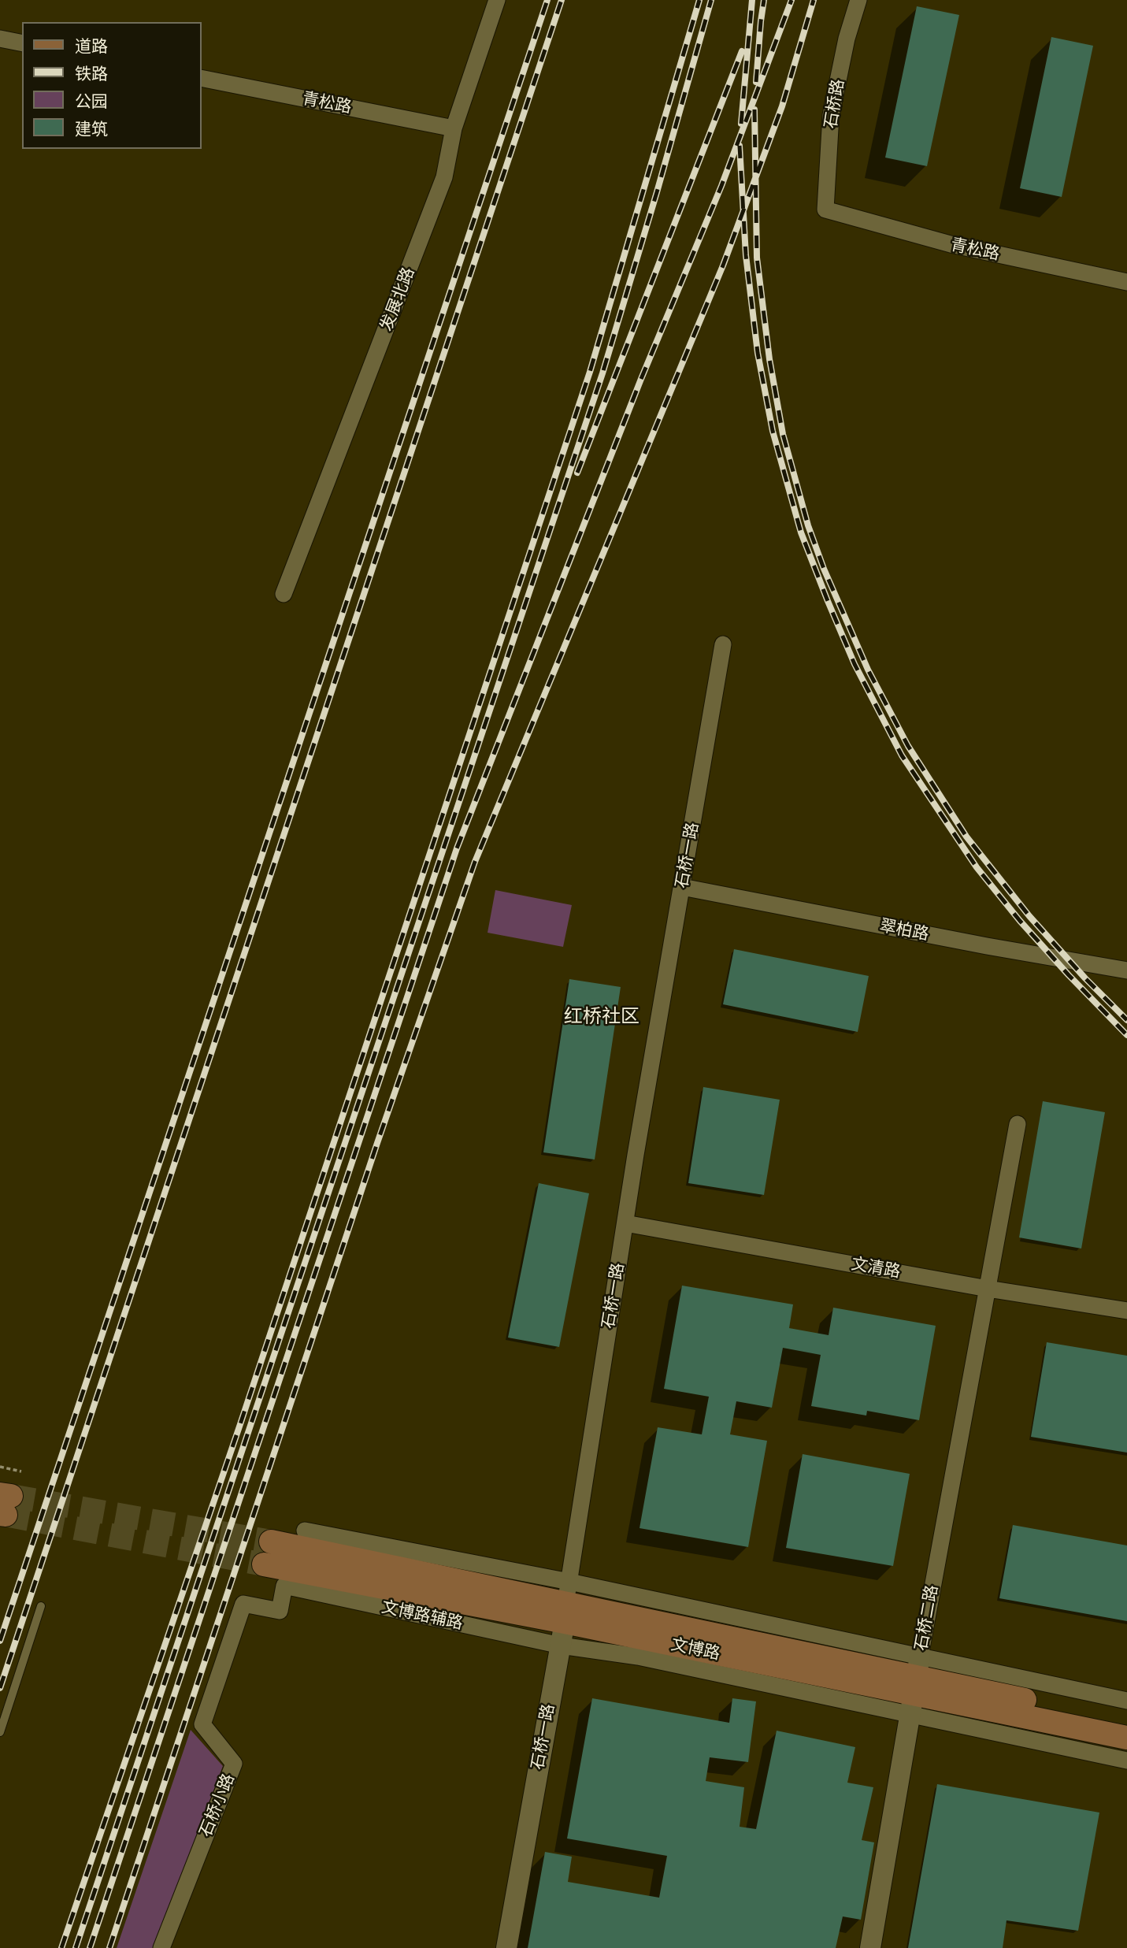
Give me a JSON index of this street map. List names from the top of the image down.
{
  "streets": {
    "main road": ["文博路"],
    "street": [
      "青松路",
      "石桥路",
      "发展北路",
      "石桥一路",
      "翠柏路",
      "文清路",
      "文博路辅路",
      "石桥二路",
      "石桥小路"
    ]
  },
  "crossings": [
    ["青松路", "石桥路"],
    ["青松路", "发展北路"],
    ["石桥一路", "翠柏路"],
    ["石桥一路", "文清路"],
    ["石桥一路", "文博路辅路"],
    ["石桥一路", "文博路"],
    ["文清路", "石桥二路"],
    ["文博路辅路", "石桥二路"],
    ["文博路辅路", "文博路"],
    ["文博路辅路", "石桥小路"],
    ["石桥二路", "文博路"]
  ],
  "districts": ["红桥社区"],
  "legend": [
    "道路",
    "铁路",
    "公园",
    "建筑"
  ]
}
